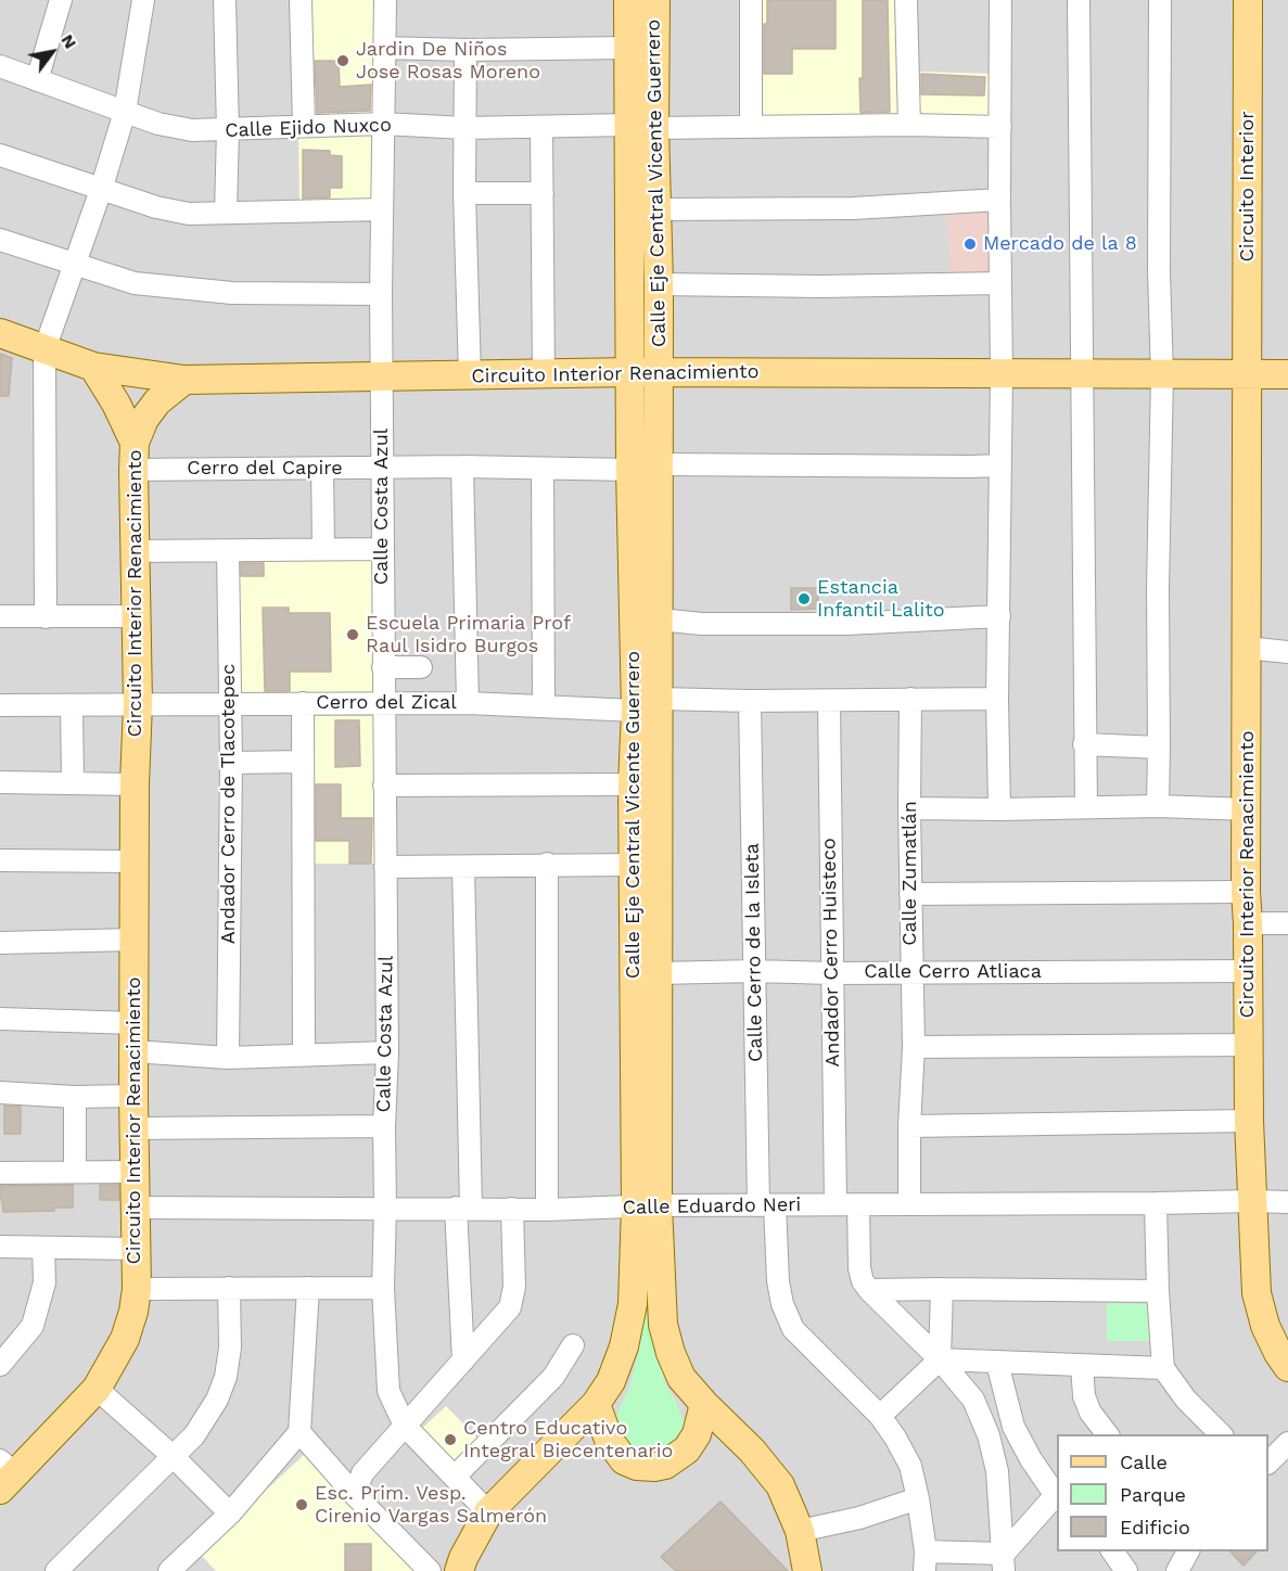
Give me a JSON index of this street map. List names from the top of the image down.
{
  "streets": {
    "main road": ["Calle Eje Central Vicente Guerrero", "Circuito Interior", "Circuito Interior Renacimiento"],
    "street": [
      "Calle Ejido Nuxco",
      "Cerro del Capire",
      "Calle Costa Azul",
      "Cerro del Zical",
      "Andador Cerro de Tlacotepec",
      "Calle Zumatlán",
      "Calle Cerro de la Isleta",
      "Andador Cerro Huisteco",
      "Calle Cerro Atliaca",
      "Calle Eduardo Neri"
    ]
  },
  "crossings": [
    ["Calle Ejido Nuxco", "Calle Eje Central Vicente Guerrero"],
    ["Calle Ejido Nuxco", "Calle Costa Azul"],
    ["Calle Eje Central Vicente Guerrero", "Circuito Interior Renacimiento"],
    ["Calle Eje Central Vicente Guerrero", "Cerro del Capire"],
    ["Calle Eje Central Vicente Guerrero", "Calle Costa Azul"],
    ["Calle Eje Central Vicente Guerrero", "Cerro del Zical"],
    ["Calle Eje Central Vicente Guerrero", "Calle Cerro Atliaca"],
    ["Calle Eje Central Vicente Guerrero", "Calle Eduardo Neri"],
    ["Circuito Interior", "Circuito Interior Renacimiento"],
    ["Circuito Interior Renacimiento", "Cerro del Capire"],
    ["Circuito Interior Renacimiento", "Calle Costa Azul"],
    ["Circuito Interior Renacimiento", "Cerro del Zical"],
    ["Circuito Interior Renacimiento", "Calle Cerro Atliaca"],
    ["Circuito Interior Renacimiento", "Calle Eduardo Neri"],
    ["Cerro del Capire", "Calle Costa Azul"],
    ["Calle Costa Azul", "Cerro del Zical"],
    ["Calle Costa Azul", "Calle Eduardo Neri"],
    ["Cerro del Zical", "Andador Cerro de Tlacotepec"],
    ["Cerro del Zical", "Calle Zumatlán"],
    ["Cerro del Zical", "Calle Cerro de la Isleta"],
    ["Cerro del Zical", "Andador Cerro Huisteco"],
    ["Calle Zumatlán", "Calle Cerro Atliaca"],
    ["Calle Zumatlán", "Calle Eduardo Neri"],
    ["Calle Cerro de la Isleta", "Calle Cerro Atliaca"],
    ["Calle Cerro de la Isleta", "Calle Eduardo Neri"],
    ["Andador Cerro Huisteco", "Calle Cerro Atliaca"],
    ["Andador Cerro Huisteco", "Calle Eduardo Neri"]
  ],
  "places": [
    "Jardin De Niños Jose Rosas Moreno",
    "Mercado de la 8",
    "Estancia Infantil Lalito",
    "Escuela Primaria Prof Raul Isidro Burgos",
    "Centro Educativo Integral Biecentenario",
    "Esc. Prim. Vesp. Cirenio Vargas Salmerón"
  ],
  "legend": ["Calle", "Parque", "Edificio"],
  "north": "top right"
}
